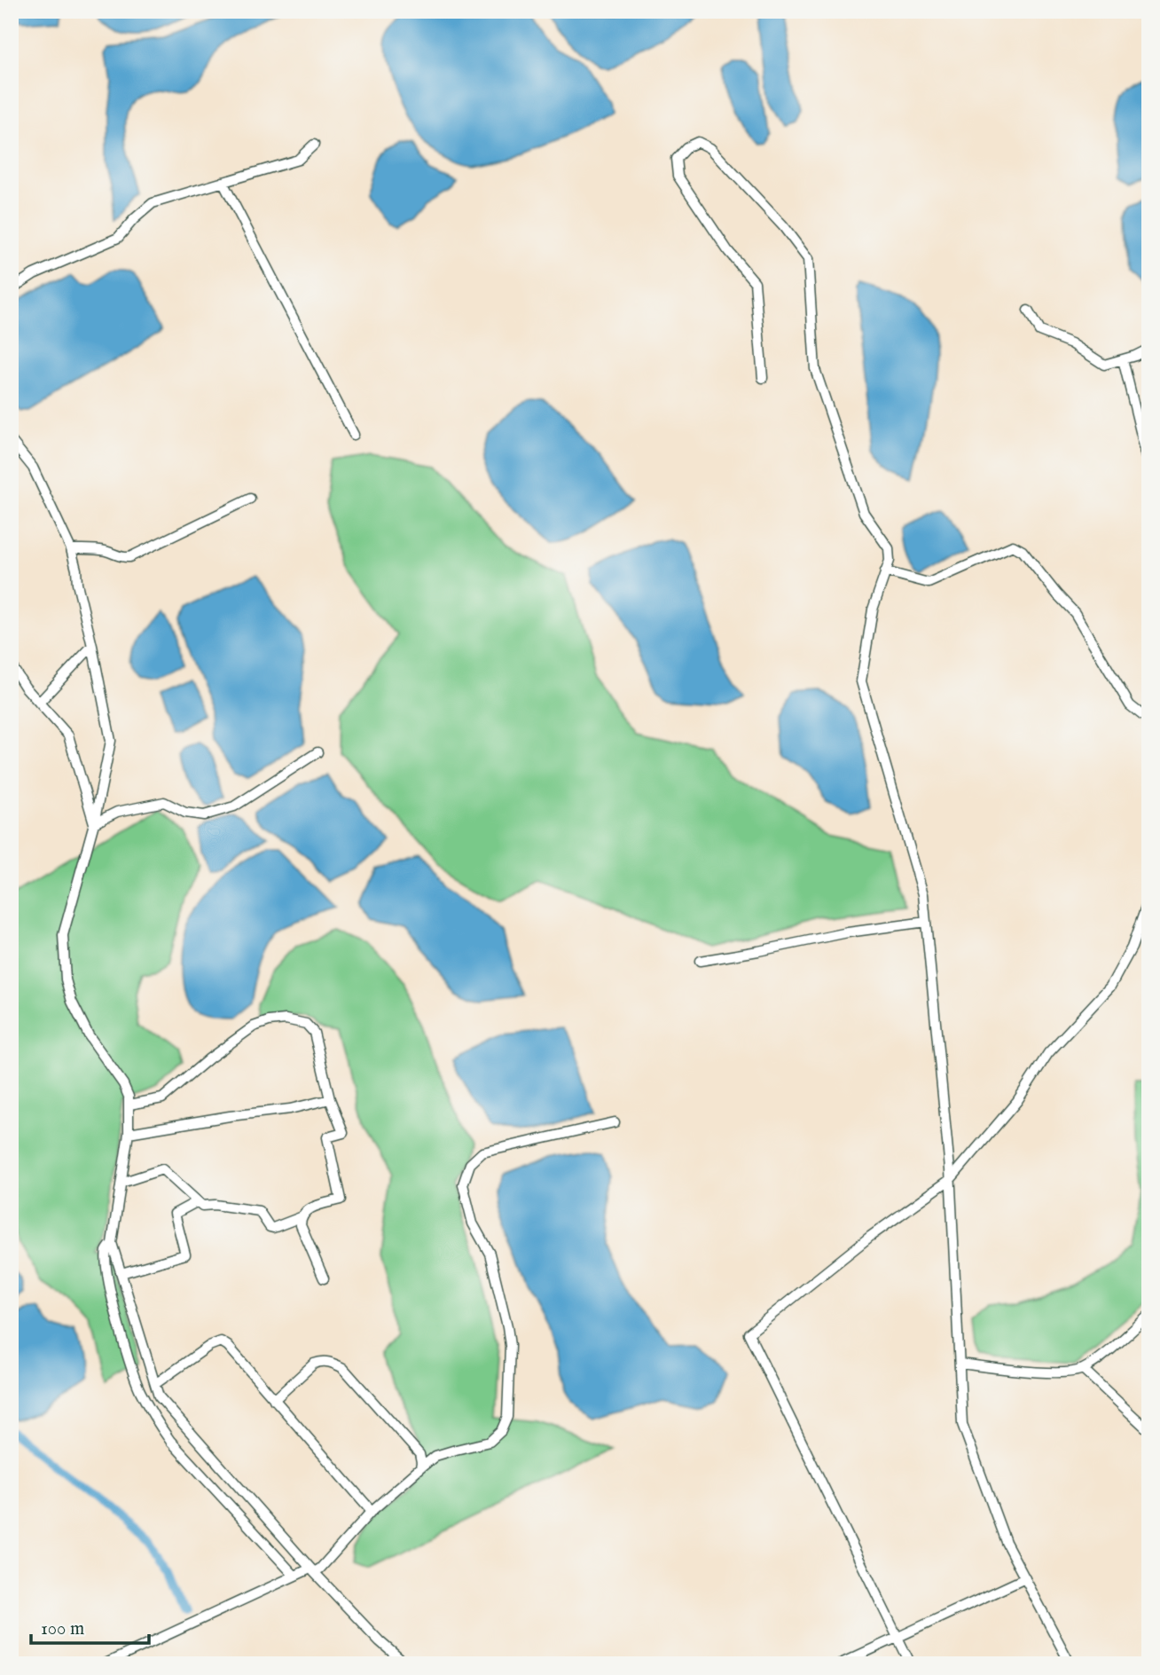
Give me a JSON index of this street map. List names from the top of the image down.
{
  "scale_bar": "100 m"
}
